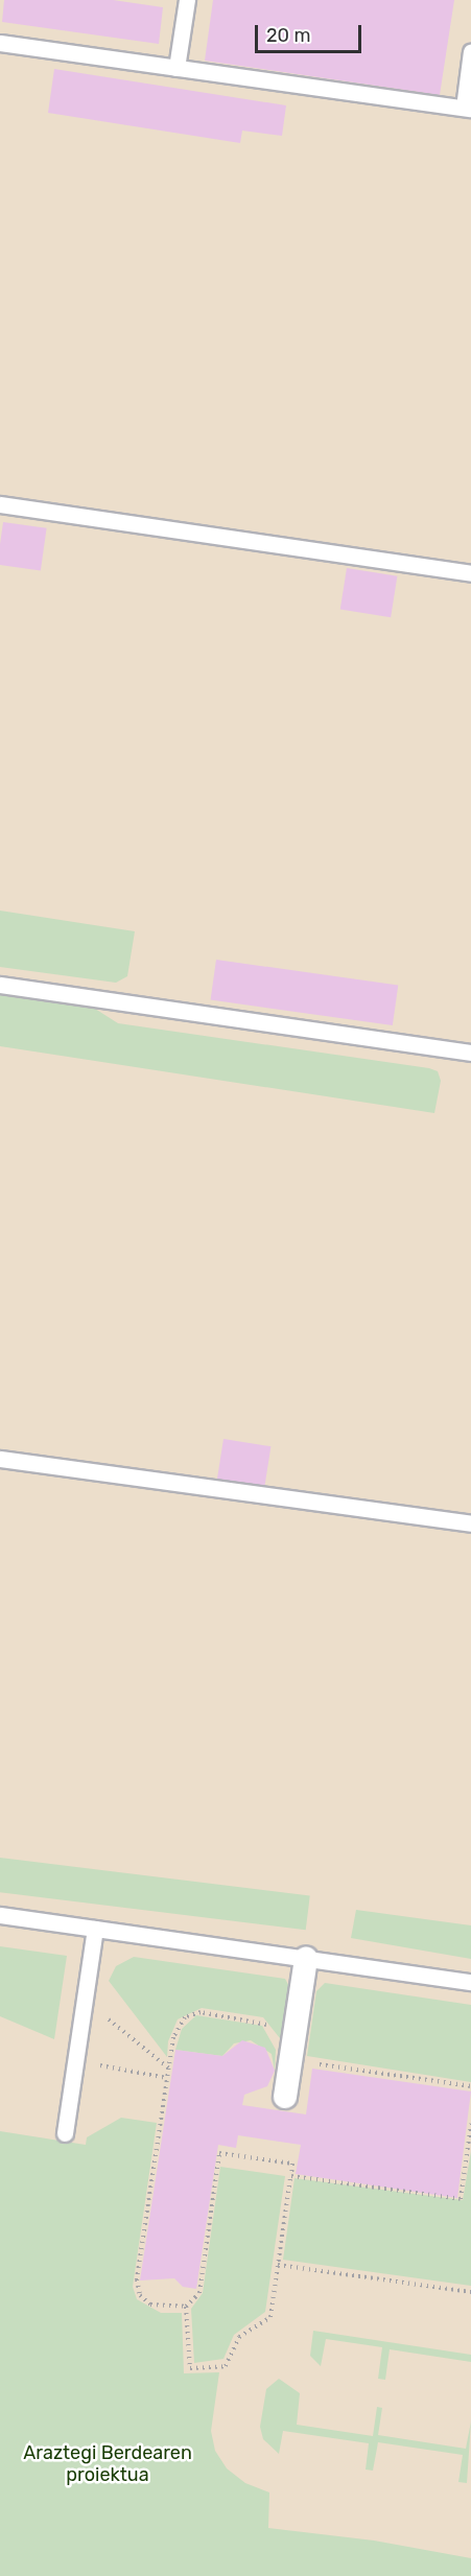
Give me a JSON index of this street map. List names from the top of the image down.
{
  "parks": ["Araztegi Berdearen proiektua"],
  "scale_bar": "20 m"
}
